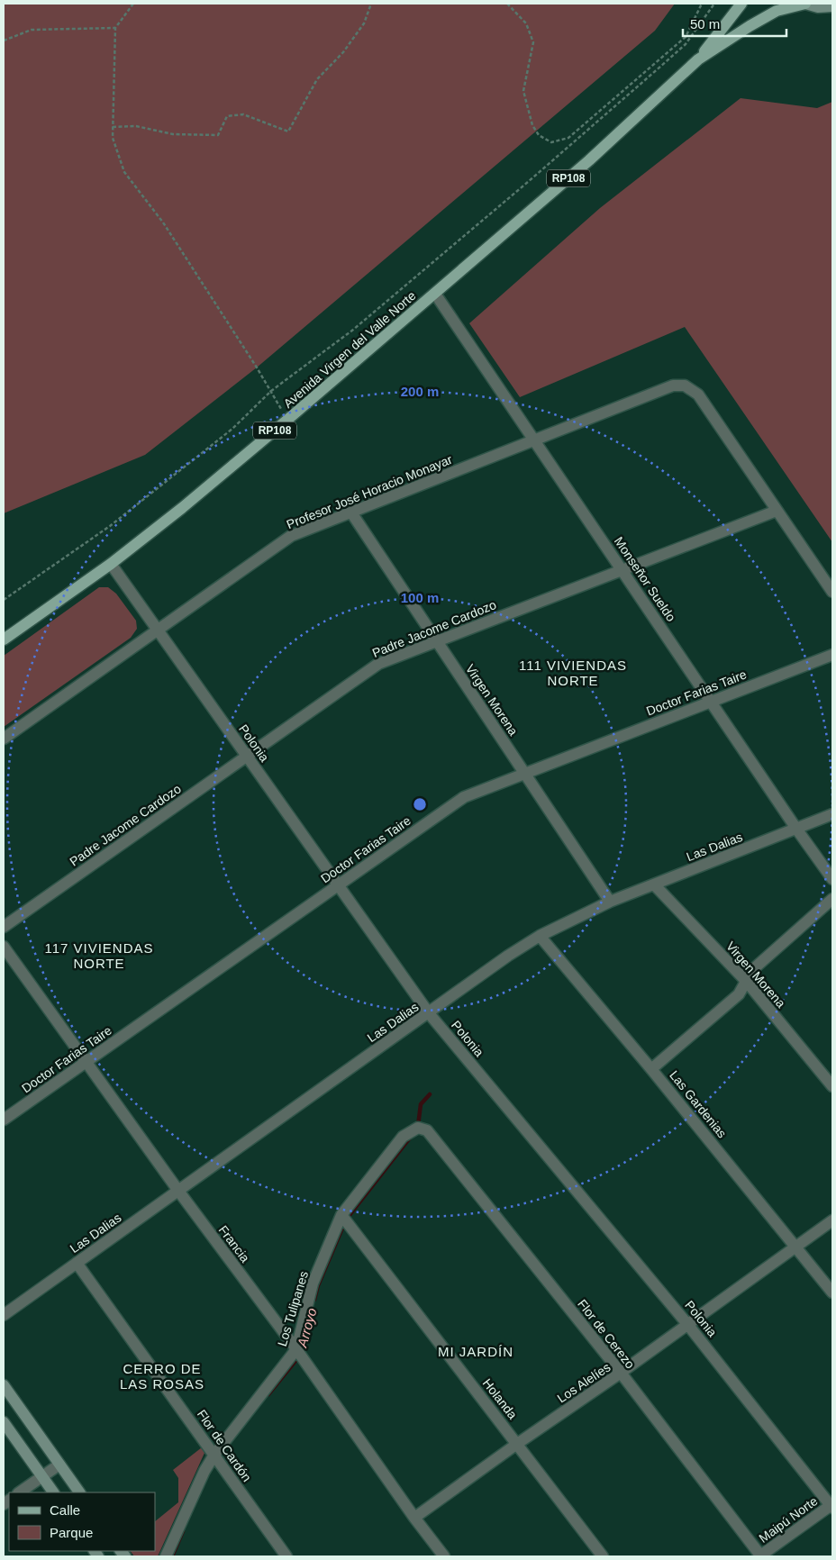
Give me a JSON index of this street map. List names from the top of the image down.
{
  "streets": {
    "main road": ["RP108", "Avenida Virgen del Valle Norte"],
    "street": [
      "Profesor José Horacio Monayar",
      "Monseñor Sueldo",
      "Padre Jacome Cardozo",
      "Doctor Farias Taire",
      "Virgen Morena",
      "Polonia",
      "Las Dalias",
      "Las Gardenias",
      "Francia",
      "Los Tulipanes",
      "Flor de Cerezo",
      "Los Alelíes",
      "Holanda",
      "Flor de Cardón",
      "Maipú Norte"
    ]
  },
  "crossings": [
    ["RP108", "Avenida Virgen del Valle Norte"],
    ["Avenida Virgen del Valle Norte", "Monseñor Sueldo"],
    ["Avenida Virgen del Valle Norte", "Polonia"],
    ["Profesor José Horacio Monayar", "Monseñor Sueldo"],
    ["Profesor José Horacio Monayar", "Padre Jacome Cardozo"],
    ["Profesor José Horacio Monayar", "Virgen Morena"],
    ["Profesor José Horacio Monayar", "Polonia"],
    ["Monseñor Sueldo", "Padre Jacome Cardozo"],
    ["Monseñor Sueldo", "Doctor Farias Taire"],
    ["Monseñor Sueldo", "Las Dalias"],
    ["Padre Jacome Cardozo", "Virgen Morena"],
    ["Padre Jacome Cardozo", "Polonia"],
    ["Doctor Farias Taire", "Virgen Morena"],
    ["Doctor Farias Taire", "Polonia"],
    ["Doctor Farias Taire", "Francia"],
    ["Virgen Morena", "Las Dalias"],
    ["Polonia", "Las Dalias"],
    ["Polonia", "Los Alelíes"],
    ["Polonia", "Maipú Norte"],
    ["Las Dalias", "Las Gardenias"],
    ["Las Dalias", "Francia"],
    ["Las Dalias", "Flor de Cardón"],
    ["Las Gardenias", "Los Alelíes"],
    ["Francia", "Los Tulipanes"],
    ["Francia", "Los Alelíes"],
    ["Los Tulipanes", "Flor de Cerezo"],
    ["Los Tulipanes", "Holanda"],
    ["Los Tulipanes", "Flor de Cardón"],
    ["Flor de Cerezo", "Los Alelíes"],
    ["Flor de Cerezo", "Maipú Norte"],
    ["Los Alelíes", "Holanda"]
  ],
  "districts": [
    "111 VIVIENDAS NORTE",
    "117 VIVIENDAS NORTE",
    "MI JARDÍN",
    "CERRO DE LAS ROSAS"
  ],
  "water": ["Arroyo"],
  "legend": ["Calle", "Parque"],
  "scale_bar": "50 m",
  "rings": ["200 m", "100 m"]
}
